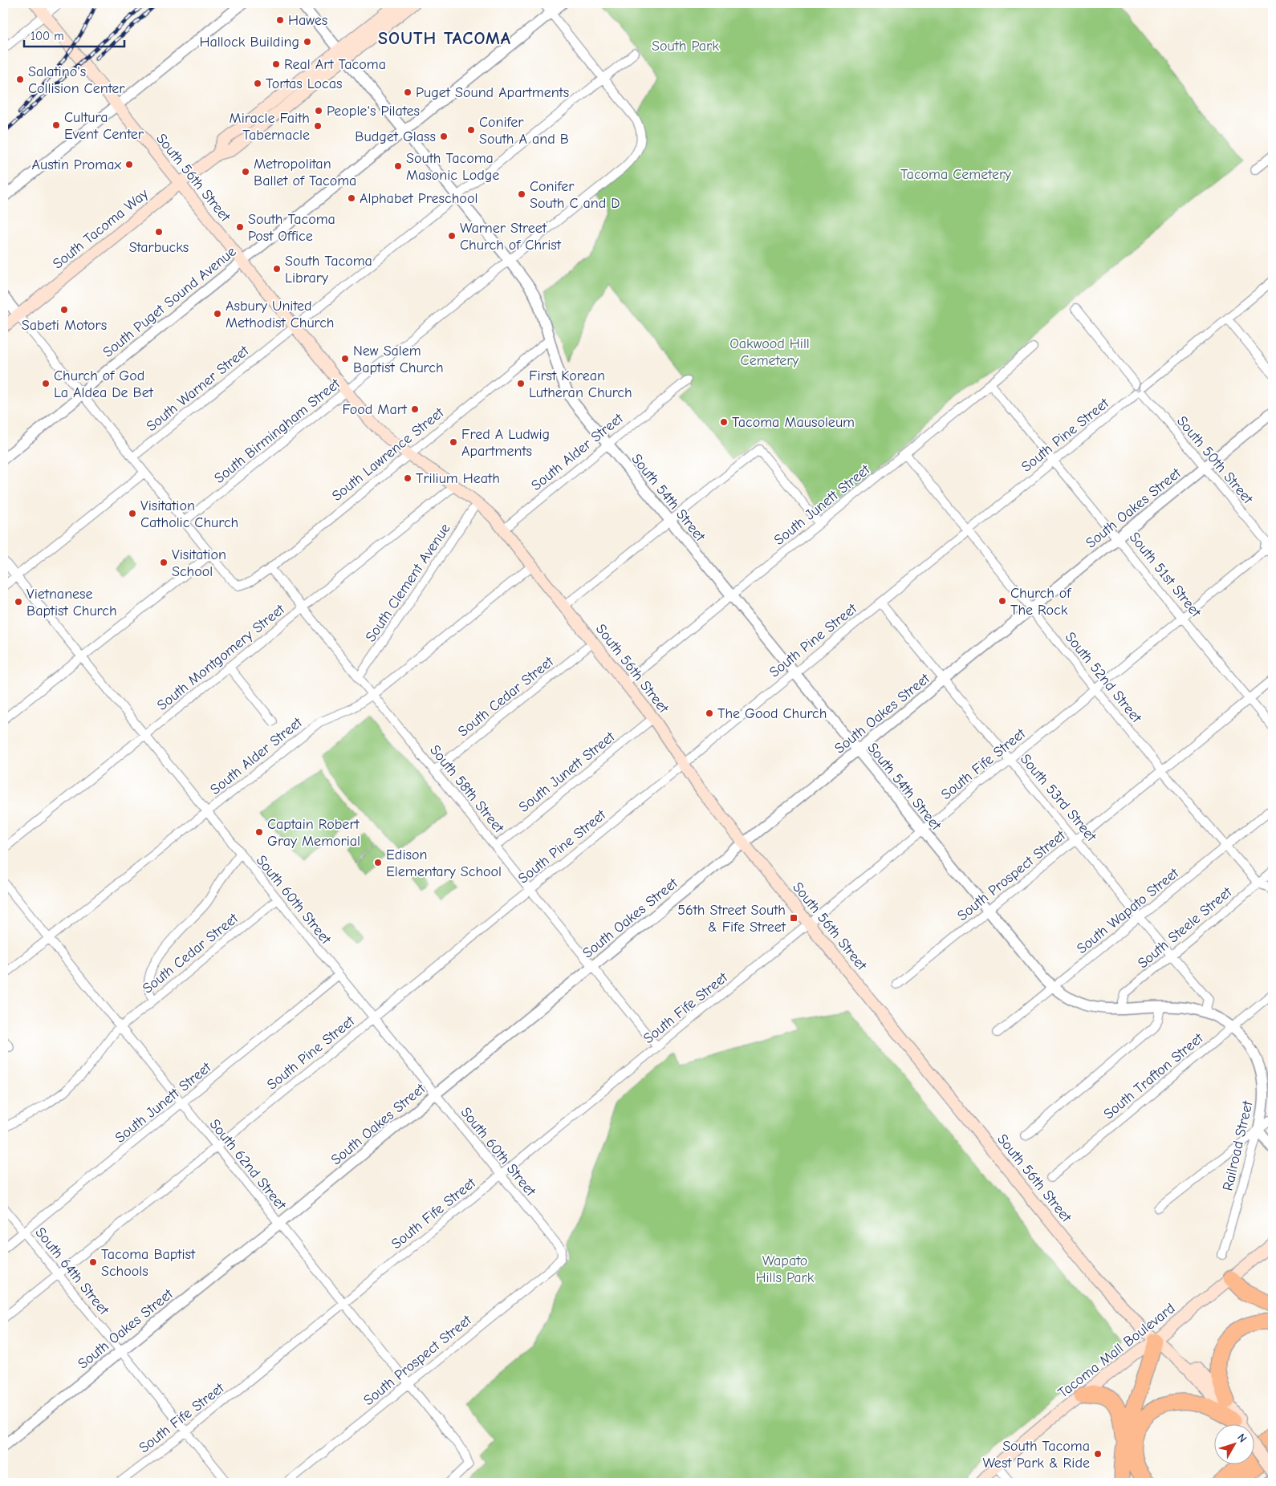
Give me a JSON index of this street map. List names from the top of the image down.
{
  "streets": {
    "main road": ["South 56th Street", "South Tacoma Way", "Tacoma Mall Boulevard"],
    "street": [
      "South Puget Sound Avenue",
      "South Warner Street",
      "South Birmingham Street",
      "South Pine Street",
      "South Alder Street",
      "South Lawrence Street",
      "South 50th Street",
      "South 54th Street",
      "South Junett Street",
      "South Oakes Street",
      "South 51st Street",
      "South Clement Avenue",
      "South Montgomery Street",
      "South 52nd Street",
      "South Cedar Street",
      "South Fife Street",
      "South 58th Street",
      "South 53rd Street",
      "South Prospect Street",
      "South 60th Street",
      "South Wapato Street",
      "South Steele Street",
      "South Trafton Street",
      "Railroad Street",
      "South 62nd Street",
      "South 64th Street"
    ]
  },
  "crossings": [
    ["South 56th Street", "South Tacoma Way"],
    ["South 56th Street", "South Puget Sound Avenue"],
    ["South 56th Street", "South Warner Street"],
    ["South 56th Street", "South Birmingham Street"],
    ["South 56th Street", "South Pine Street"],
    ["South 56th Street", "South Alder Street"],
    ["South 56th Street", "South Lawrence Street"],
    ["South 56th Street", "South Junett Street"],
    ["South 56th Street", "South Oakes Street"],
    ["South 56th Street", "South Clement Avenue"],
    ["South 56th Street", "South Montgomery Street"],
    ["South 56th Street", "South Cedar Street"],
    ["South 56th Street", "South Fife Street"],
    ["South 56th Street", "Tacoma Mall Boulevard"],
    ["South Tacoma Way", "South 54th Street"],
    ["South Puget Sound Avenue", "South 54th Street"],
    ["South Warner Street", "South Birmingham Street"],
    ["South Warner Street", "South 54th Street"],
    ["South Birmingham Street", "South 54th Street"],
    ["South Pine Street", "South 50th Street"],
    ["South Pine Street", "South 54th Street"],
    ["South Pine Street", "South 51st Street"],
    ["South Pine Street", "South 52nd Street"],
    ["South Pine Street", "South 58th Street"],
    ["South Pine Street", "South 53rd Street"],
    ["South Pine Street", "South 60th Street"],
    ["South Pine Street", "South 62nd Street"],
    ["South Pine Street", "South 64th Street"],
    ["South Alder Street", "South 54th Street"],
    ["South Alder Street", "South 58th Street"],
    ["South Alder Street", "South 60th Street"],
    ["South Alder Street", "South 62nd Street"],
    ["South Lawrence Street", "South 54th Street"],
    ["South Lawrence Street", "South 58th Street"],
    ["South 50th Street", "South Oakes Street"],
    ["South 50th Street", "South Fife Street"],
    ["South 54th Street", "South Junett Street"],
    ["South 54th Street", "South Oakes Street"],
    ["South 54th Street", "South Fife Street"],
    ["South 54th Street", "South Prospect Street"],
    ["South 54th Street", "South Wapato Street"],
    ["South Junett Street", "South 51st Street"],
    ["South Junett Street", "South 52nd Street"],
    ["South Junett Street", "South 58th Street"],
    ["South Junett Street", "South 60th Street"],
    ["South Junett Street", "South 62nd Street"],
    ["South Junett Street", "South 64th Street"],
    ["South Oakes Street", "South 51st Street"],
    ["South Oakes Street", "South 52nd Street"],
    ["South Oakes Street", "South 58th Street"],
    ["South Oakes Street", "South 53rd Street"],
    ["South Oakes Street", "South 60th Street"],
    ["South Oakes Street", "South 62nd Street"],
    ["South Oakes Street", "South 64th Street"],
    ["South 51st Street", "South Fife Street"],
    ["South 51st Street", "South Prospect Street"],
    ["South Clement Avenue", "South 58th Street"],
    ["South Montgomery Street", "South 58th Street"],
    ["South Montgomery Street", "South 60th Street"],
    ["South 52nd Street", "South Fife Street"],
    ["South 52nd Street", "South Prospect Street"],
    ["South 52nd Street", "South Wapato Street"],
    ["South 52nd Street", "South Steele Street"],
    ["South Cedar Street", "South 58th Street"],
    ["South Cedar Street", "South 60th Street"],
    ["South Cedar Street", "South 62nd Street"],
    ["South Fife Street", "South 58th Street"],
    ["South Fife Street", "South 53rd Street"],
    ["South Fife Street", "South 60th Street"],
    ["South Fife Street", "South 62nd Street"],
    ["South Fife Street", "South 64th Street"],
    ["South 53rd Street", "South Prospect Street"],
    ["South 53rd Street", "South Wapato Street"],
    ["South 53rd Street", "South Steele Street"],
    ["South 53rd Street", "Railroad Street"],
    ["South Prospect Street", "South 60th Street"],
    ["South Prospect Street", "South 62nd Street"],
    ["South Trafton Street", "Railroad Street"]
  ],
  "districts": ["SOUTH TACOMA"],
  "parks": [
    "South Park",
    "Tacoma Cemetery",
    "Oakwood Hill Cemetery",
    "Wapato Hills Park"
  ],
  "places": {
    "other": [
      "Hawes",
      "Hallock Building",
      "Real Art Tacoma",
      "Salatino's Collision Center",
      "Tortas Locas",
      "Puget Sound Apartments",
      "People's Pilates",
      "Cultura Event Center",
      "Miracle Faith Tabernacle",
      "Conifer South A and B",
      "Budget Glass",
      "Austin Promax",
      "South Tacoma Masonic Lodge",
      "Metropolitan Ballet of Tacoma",
      "Conifer South C and D",
      "Alphabet Preschool",
      "South Tacoma Post Office",
      "Starbucks",
      "Warner Street Church of Christ",
      "South Tacoma Library",
      "Sabeti Motors",
      "Asbury United Methodist Church",
      "New Salem Baptist Church",
      "Church of God La Aldea De Bet",
      "First Korean Lutheran Church",
      "Food Mart",
      "Tacoma Mausoleum",
      "Fred A Ludwig Apartments",
      "Trilium Heath",
      "Visitation Catholic Church",
      "Visitation School",
      "Church of The Rock",
      "Vietnanese Baptist Church",
      "The Good Church",
      "Captain Robert Gray Memorial",
      "Edison Elementary School",
      "Tacoma Baptist Schools",
      "South Tacoma West Park & Ride"
    ],
    "transit": ["56th Street South & Fife Street"]
  },
  "scale_bar": "100 m",
  "north": "top right"
}
